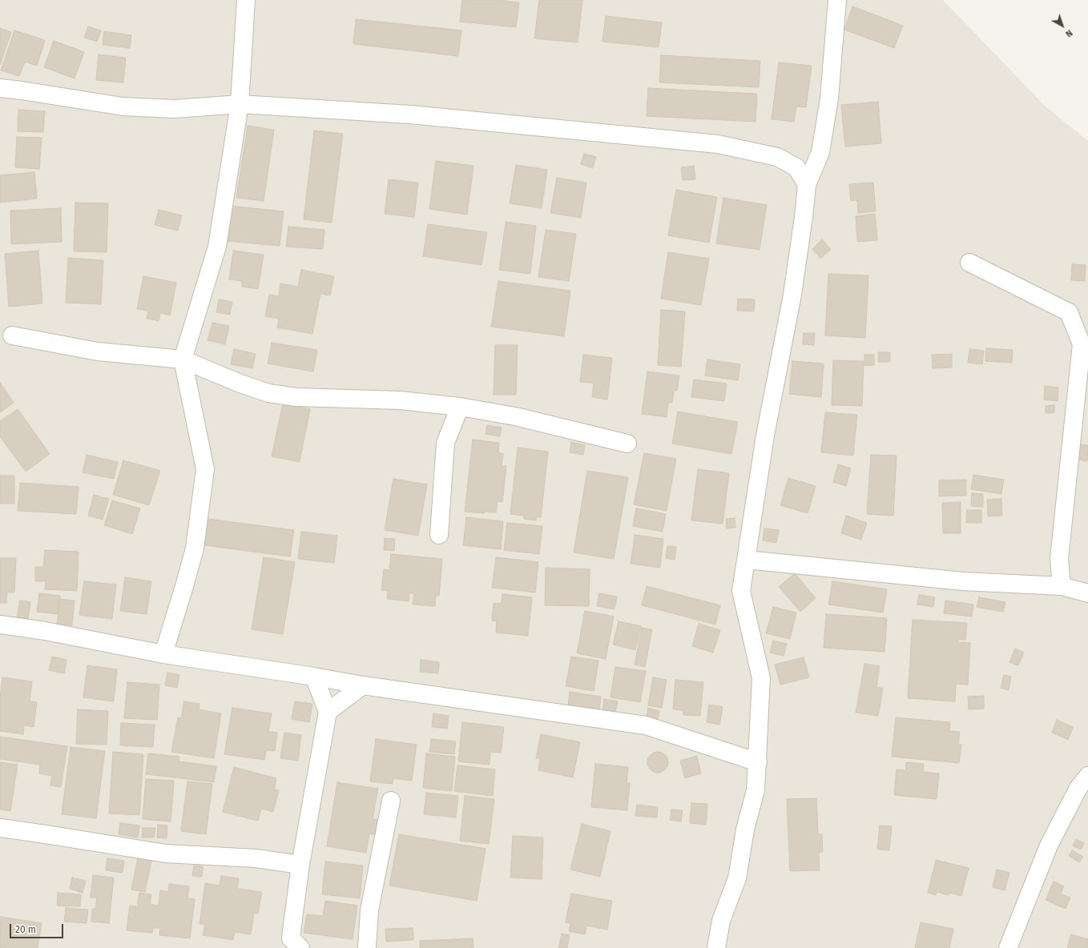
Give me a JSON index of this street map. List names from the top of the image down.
{
  "scale_bar": "20 m",
  "north": "bottom right"
}
